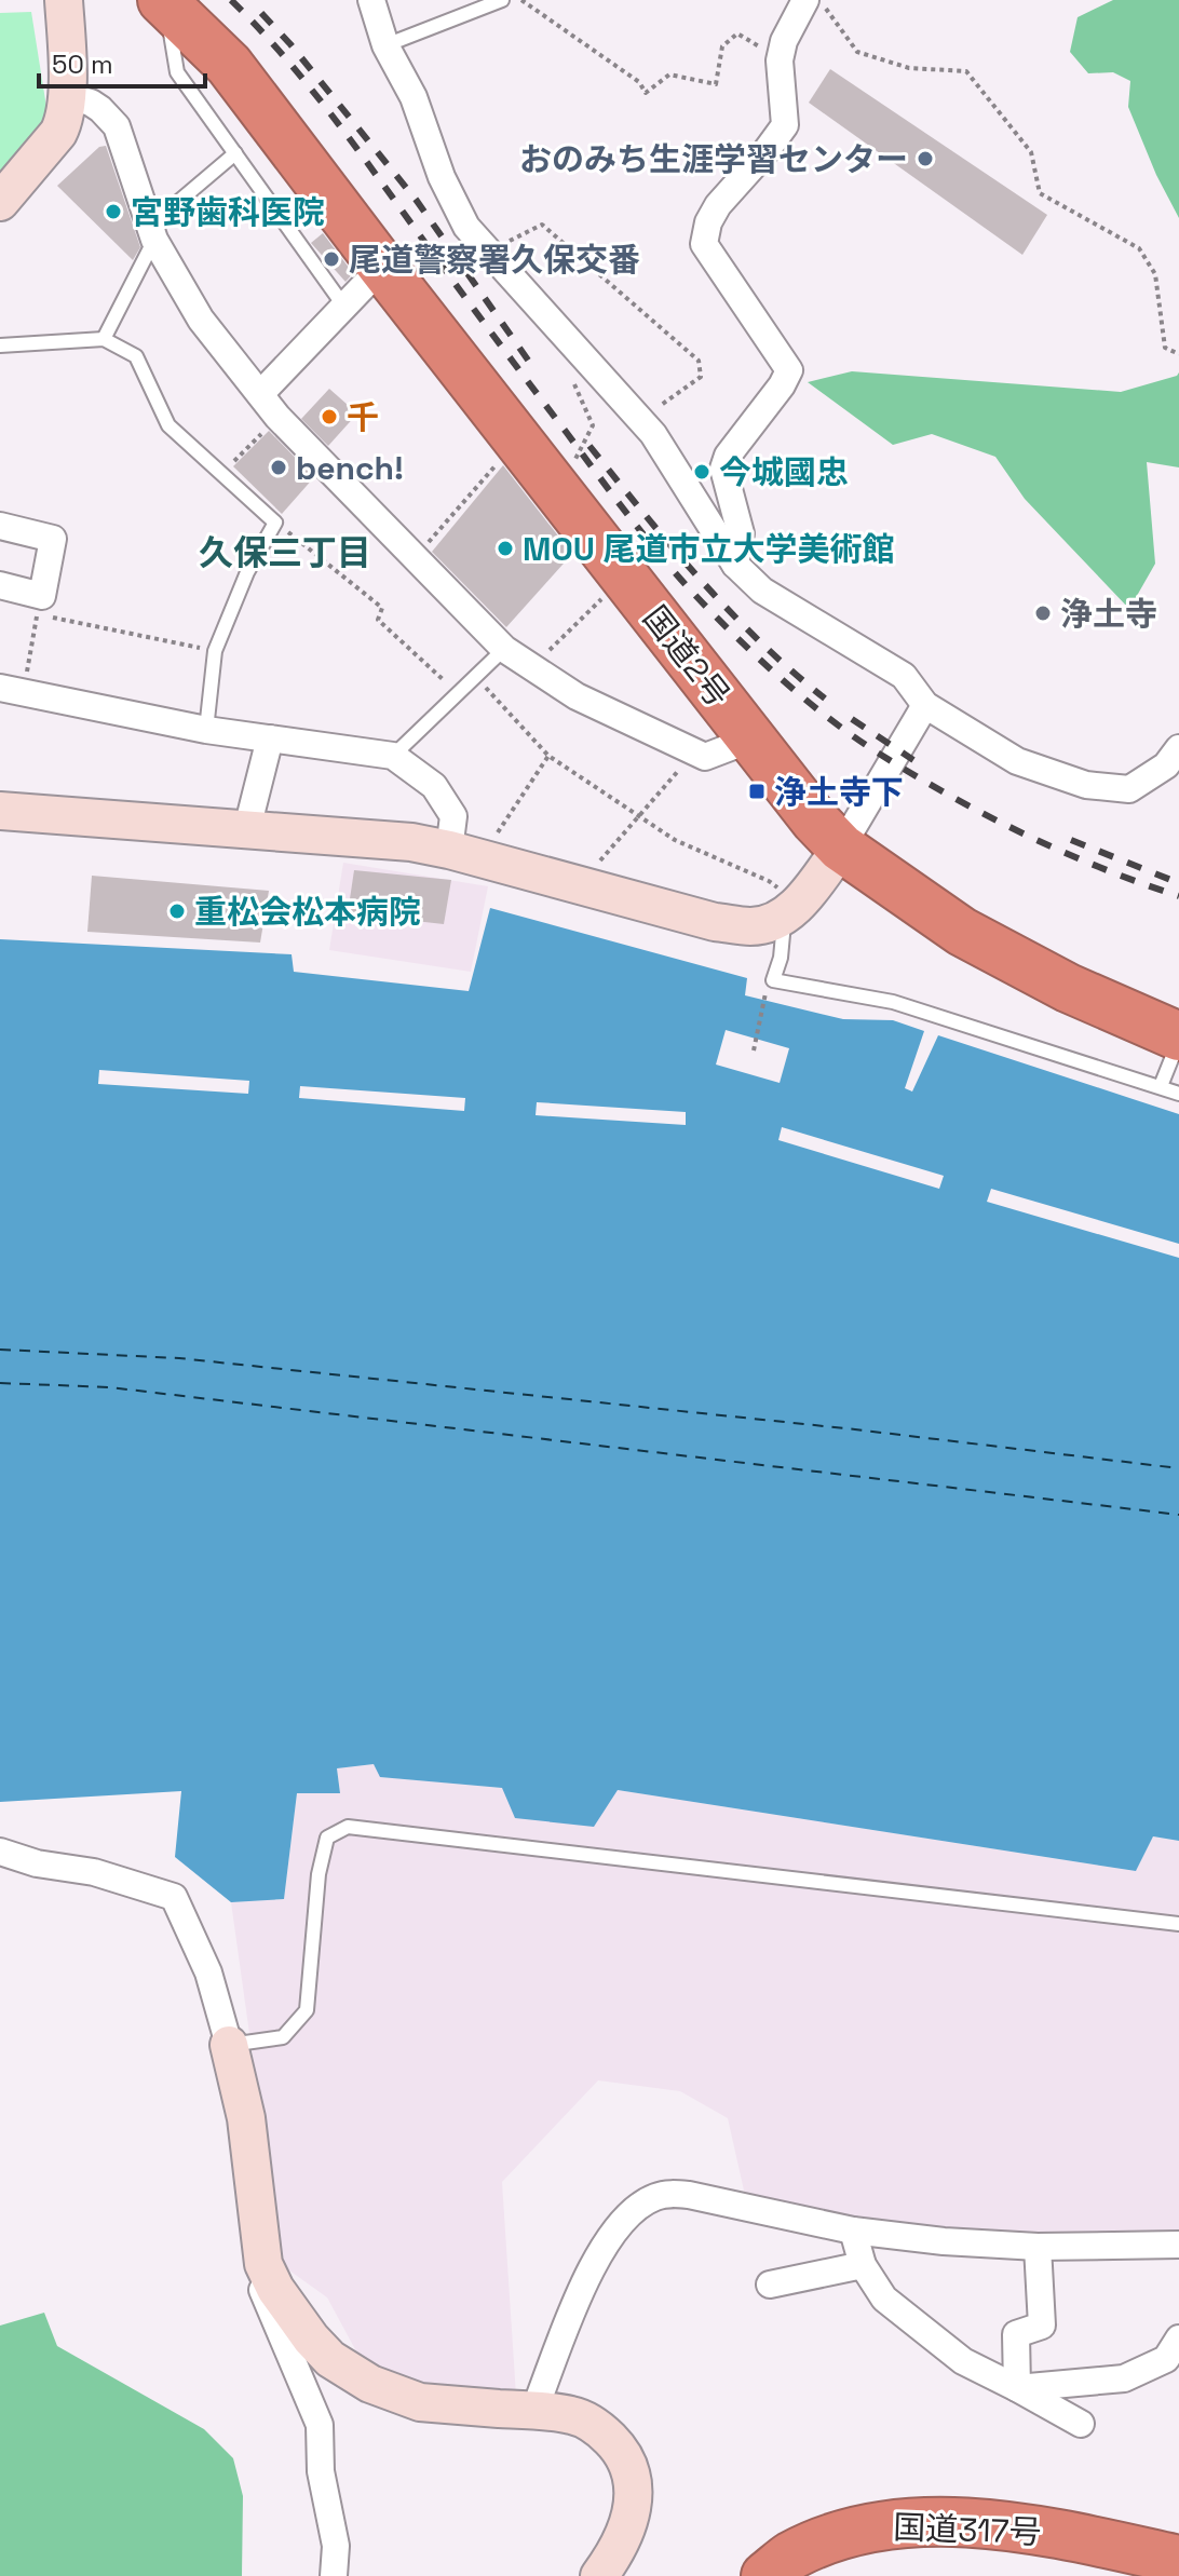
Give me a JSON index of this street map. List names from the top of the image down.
{
  "streets": {
    "highway": ["国道2号", "国道317号"]
  },
  "districts": ["久保三丁目"],
  "places": {
    "other": [
      "おのみち生涯学習センター",
      "宮野歯科医院",
      "尾道警察署久保交番",
      "千",
      "bench!",
      "今城國忠",
      "MOU 尾道市立大学美術館",
      "浄土寺",
      "重松会松本病院"
    ],
    "transit": ["浄土寺下"]
  },
  "scale_bar": "50 m"
}
